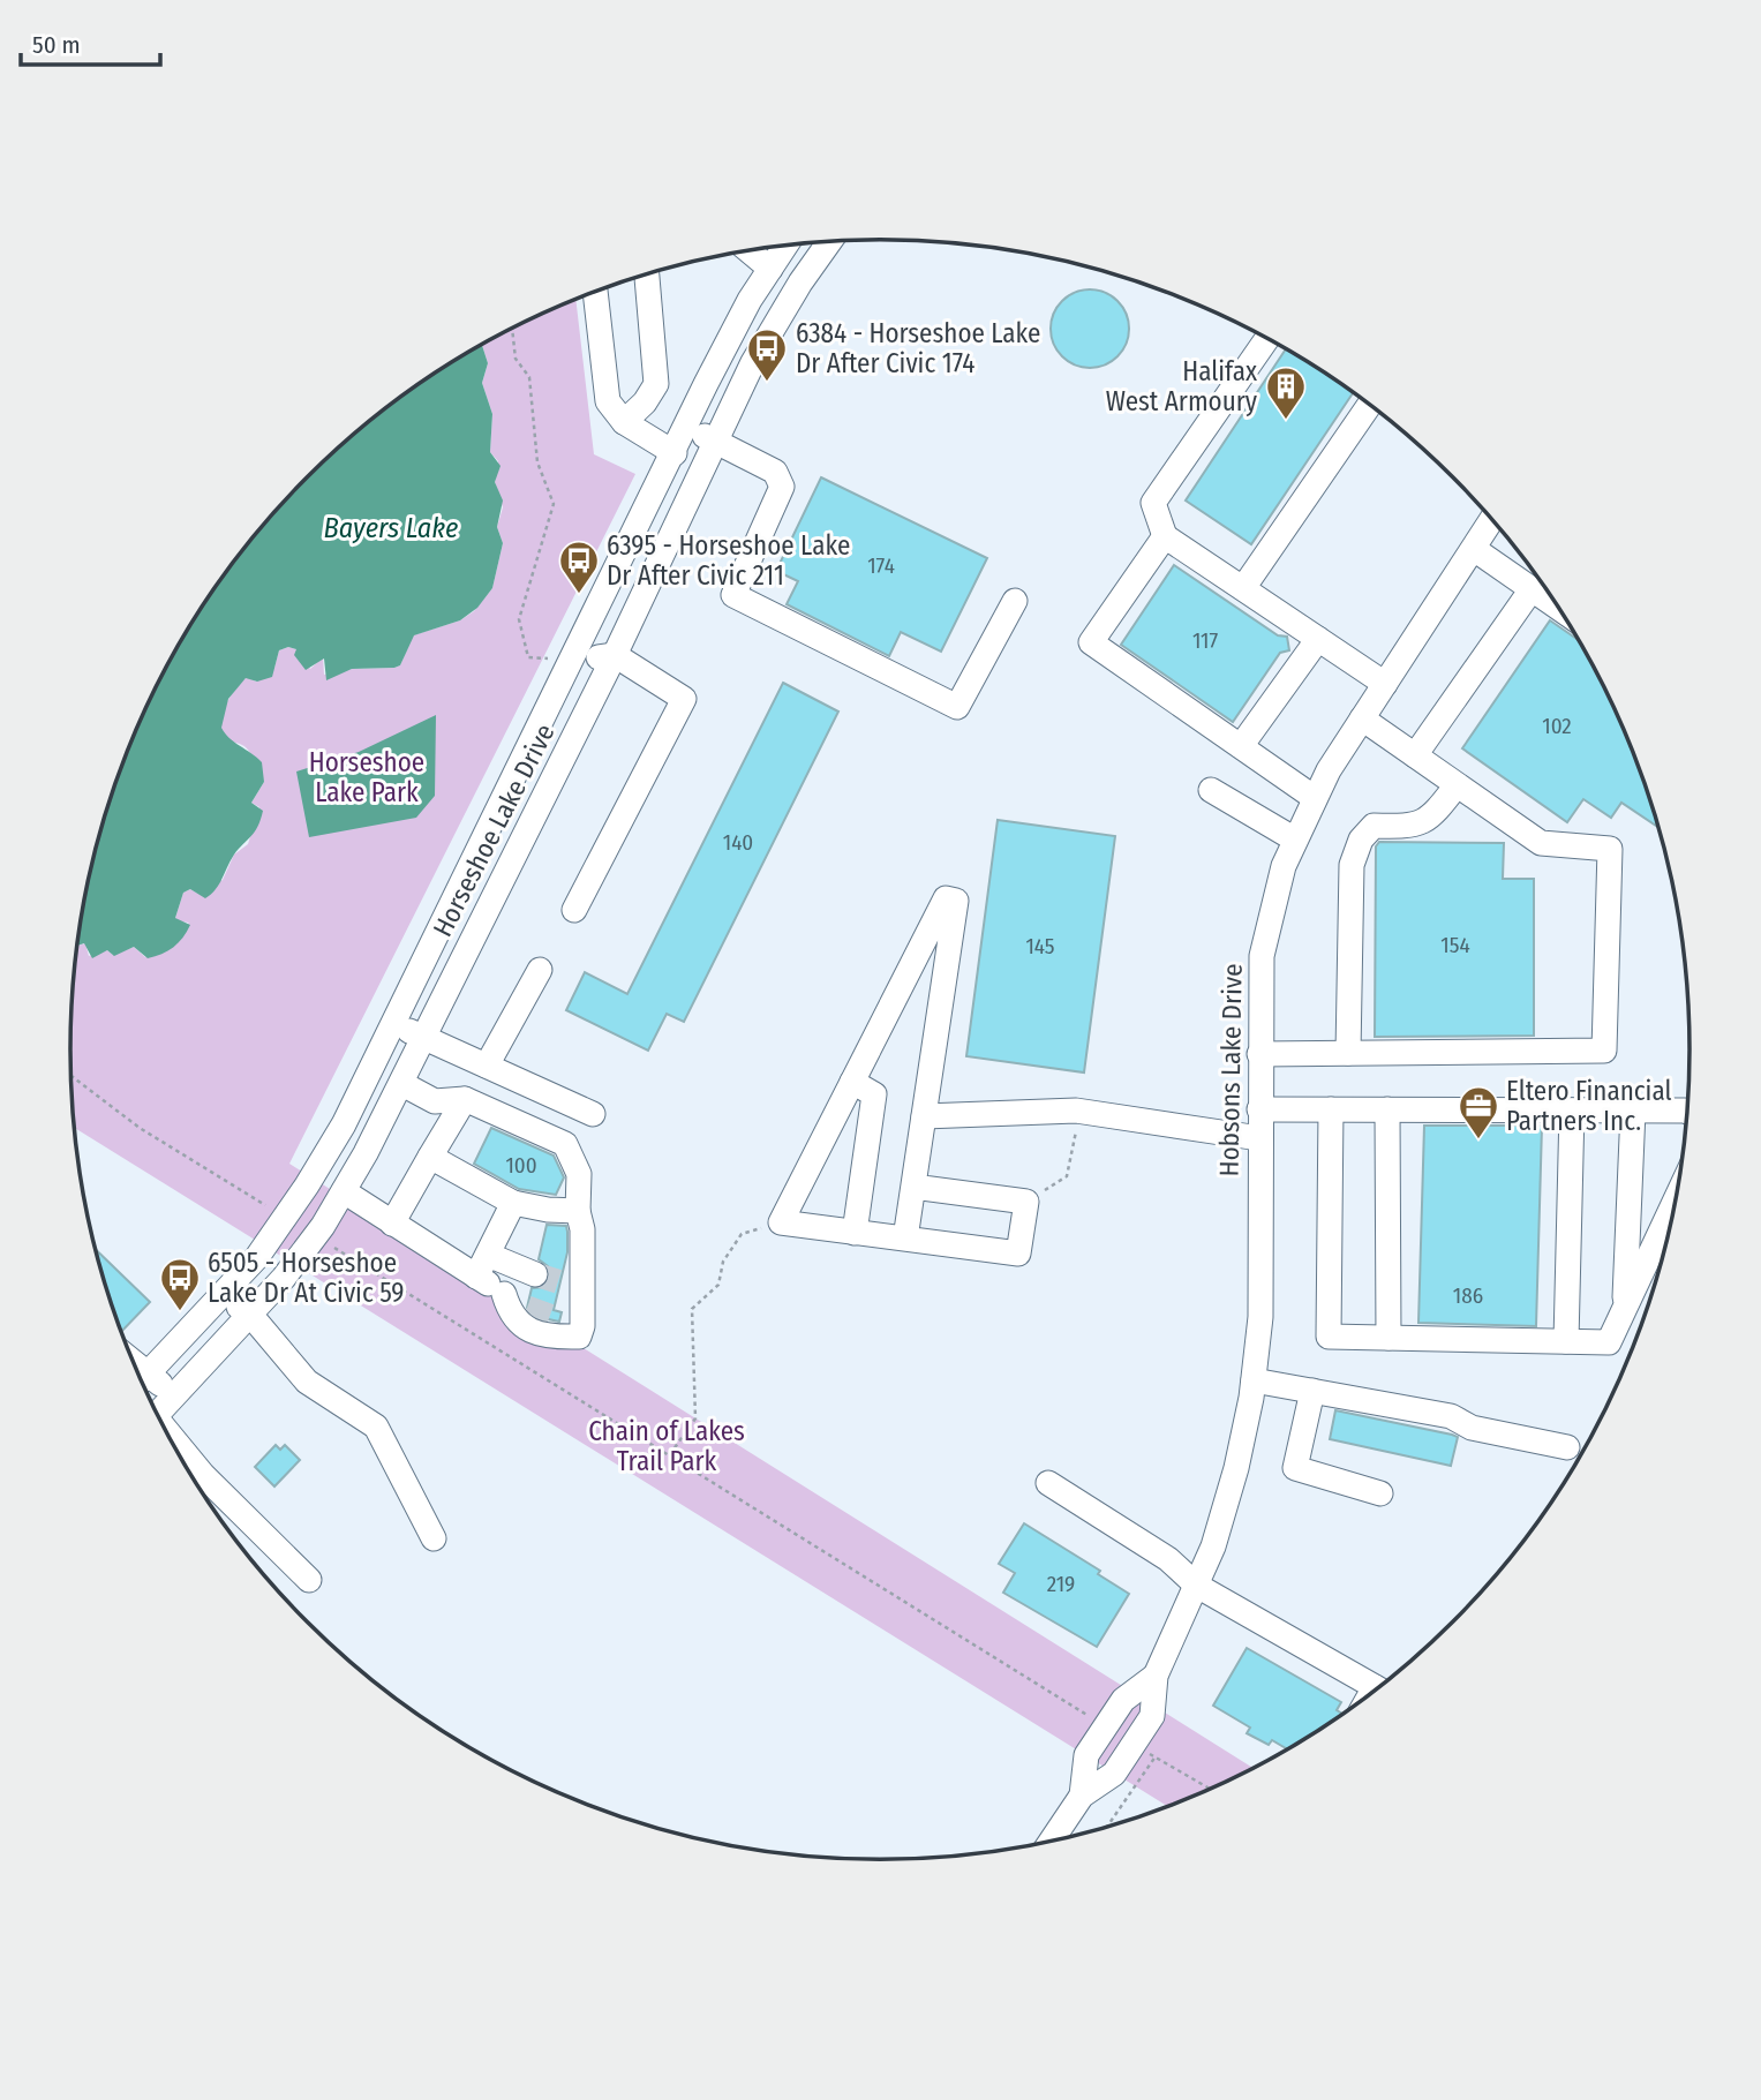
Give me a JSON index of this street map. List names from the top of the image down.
{
  "streets": {
    "street": ["Horseshoe Lake Drive", "Hobsons Lake Drive"]
  },
  "water": ["Bayers Lake"],
  "parks": ["Horseshoe Lake Park", "Chain of Lakes Trail Park"],
  "places": {
    "bus stop": ["6384 - Horseshoe Lake Dr After Civic 174", "6395 - Horseshoe Lake Dr After Civic 211", "6505 - Horseshoe Lake Dr At Civic 59"],
    "building": ["Halifax West Armoury"],
    "office": ["Eltero Financial Partners Inc."]
  },
  "house_numbers": [
    "174",
    "117",
    "102",
    "140",
    "154",
    "145",
    "100",
    "186",
    "219"
  ],
  "scale_bar": "50 m"
}
